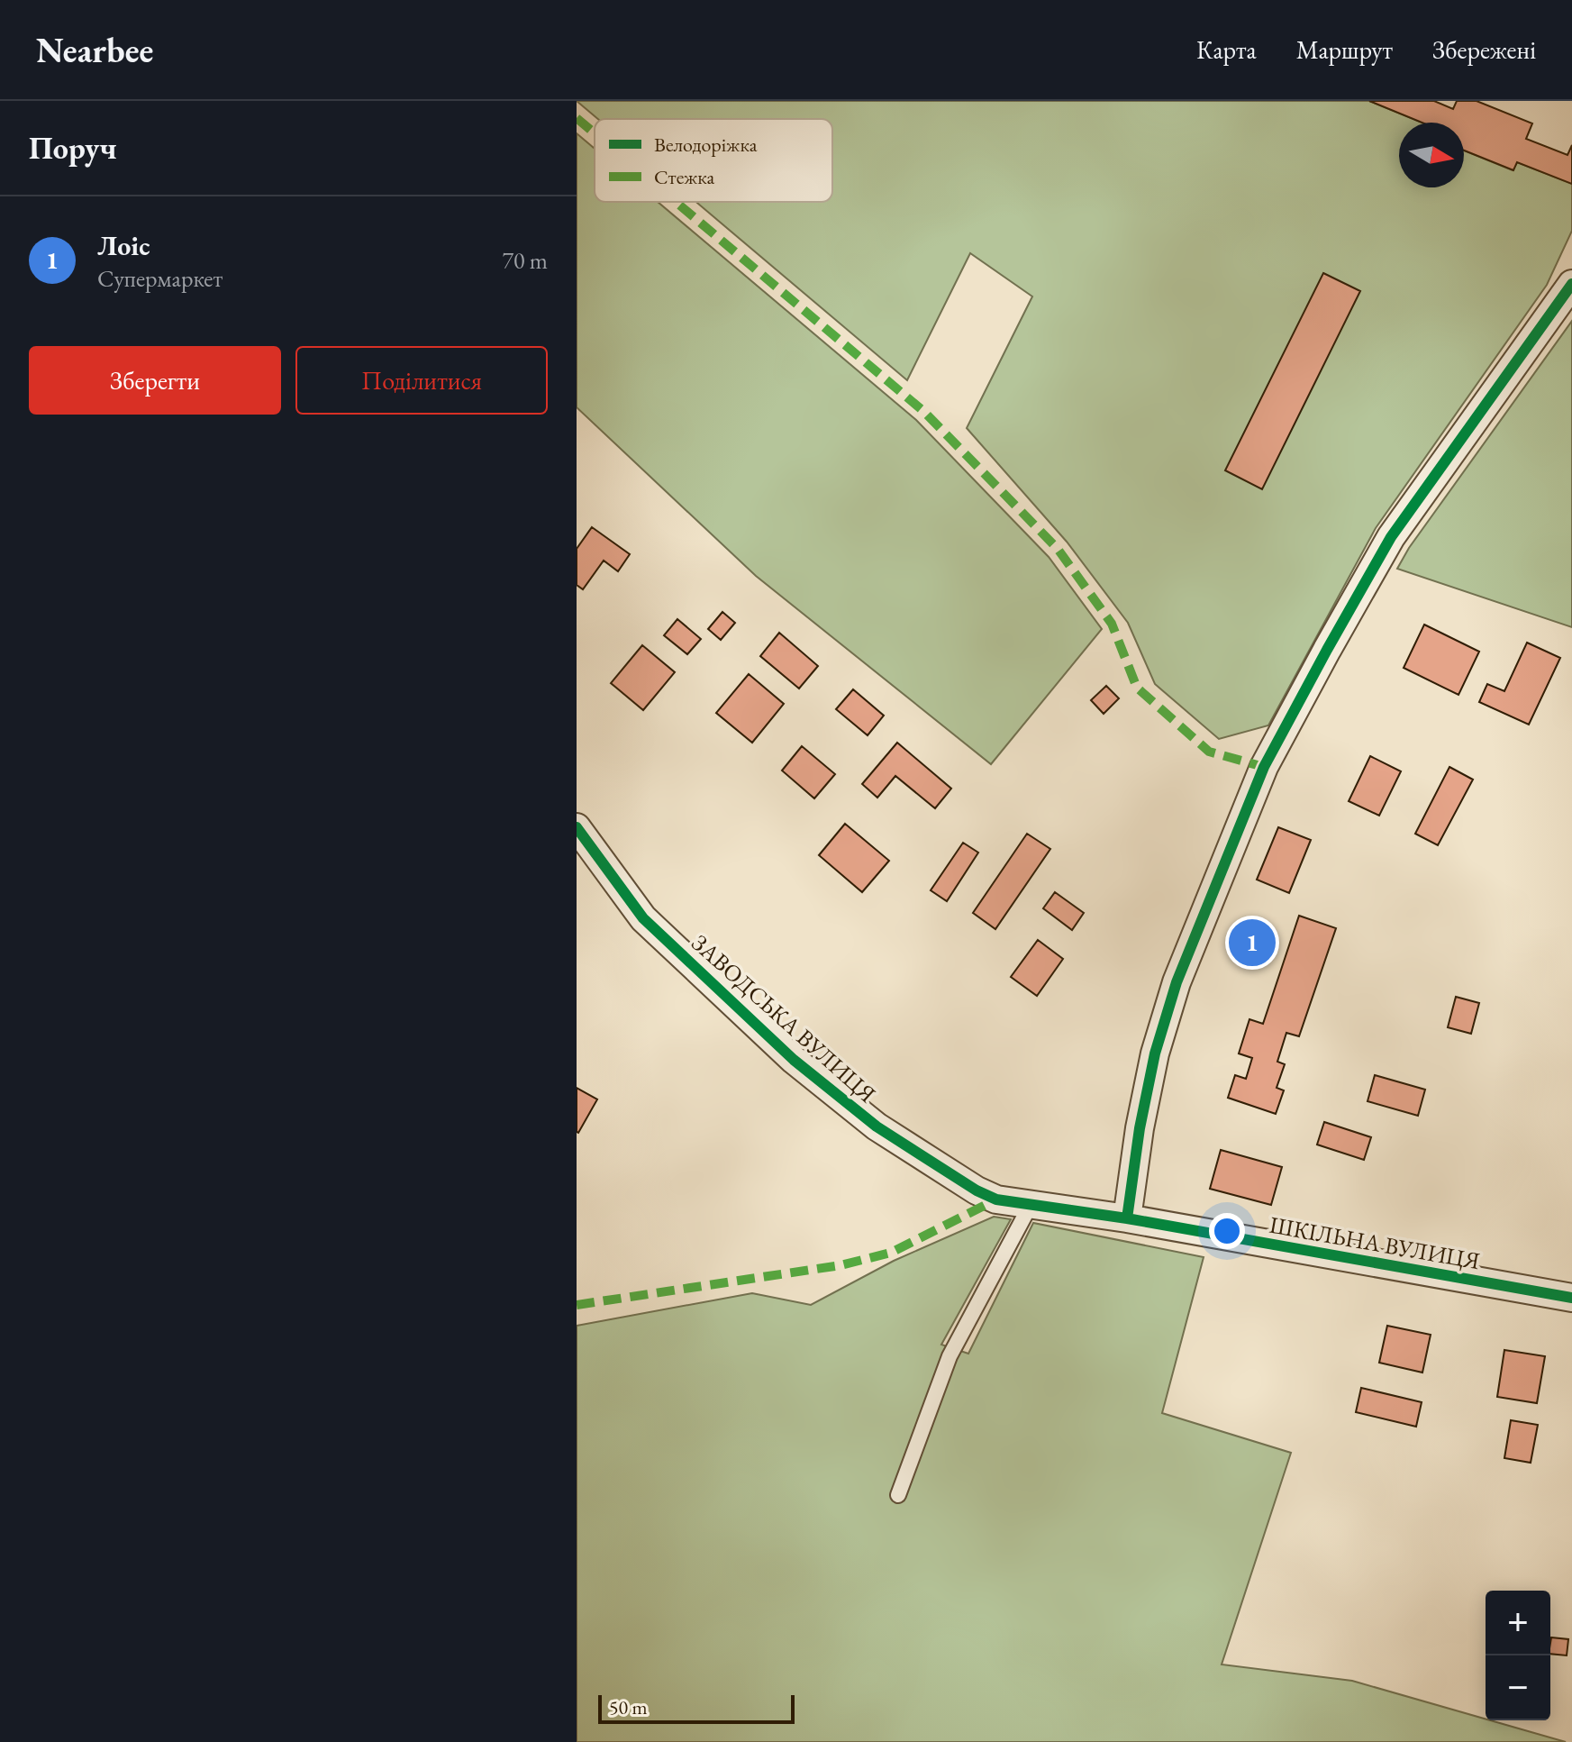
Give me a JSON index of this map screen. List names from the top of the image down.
{
  "streets": {
    "street": ["ЗАВОДСЬКА ВУЛИЦЯ", "ШКІЛЬНА ВУЛИЦЯ"]
  },
  "crossings": [
    ["ЗАВОДСЬКА ВУЛИЦЯ", "ШКІЛЬНА ВУЛИЦЯ"]
  ],
  "legend": ["Велодоріжка", "Стежка"],
  "scale_bar": "50 m",
  "north": "right",
  "page": {
    "header": "Nearbee",
    "nav": ["Карта", "Маршрут", "Збережені"],
    "heading": "Поруч",
    "list": [
      {
        "mark": "1",
        "name": "Лоіс",
        "note": "Супермаркет",
        "value": "70 m"
      }
    ],
    "buttons": ["Зберегти", "Поділитися"],
    "pins": "1",
    "map_buttons": ["+", "−"],
    "scale": "50 m"
  }
}
